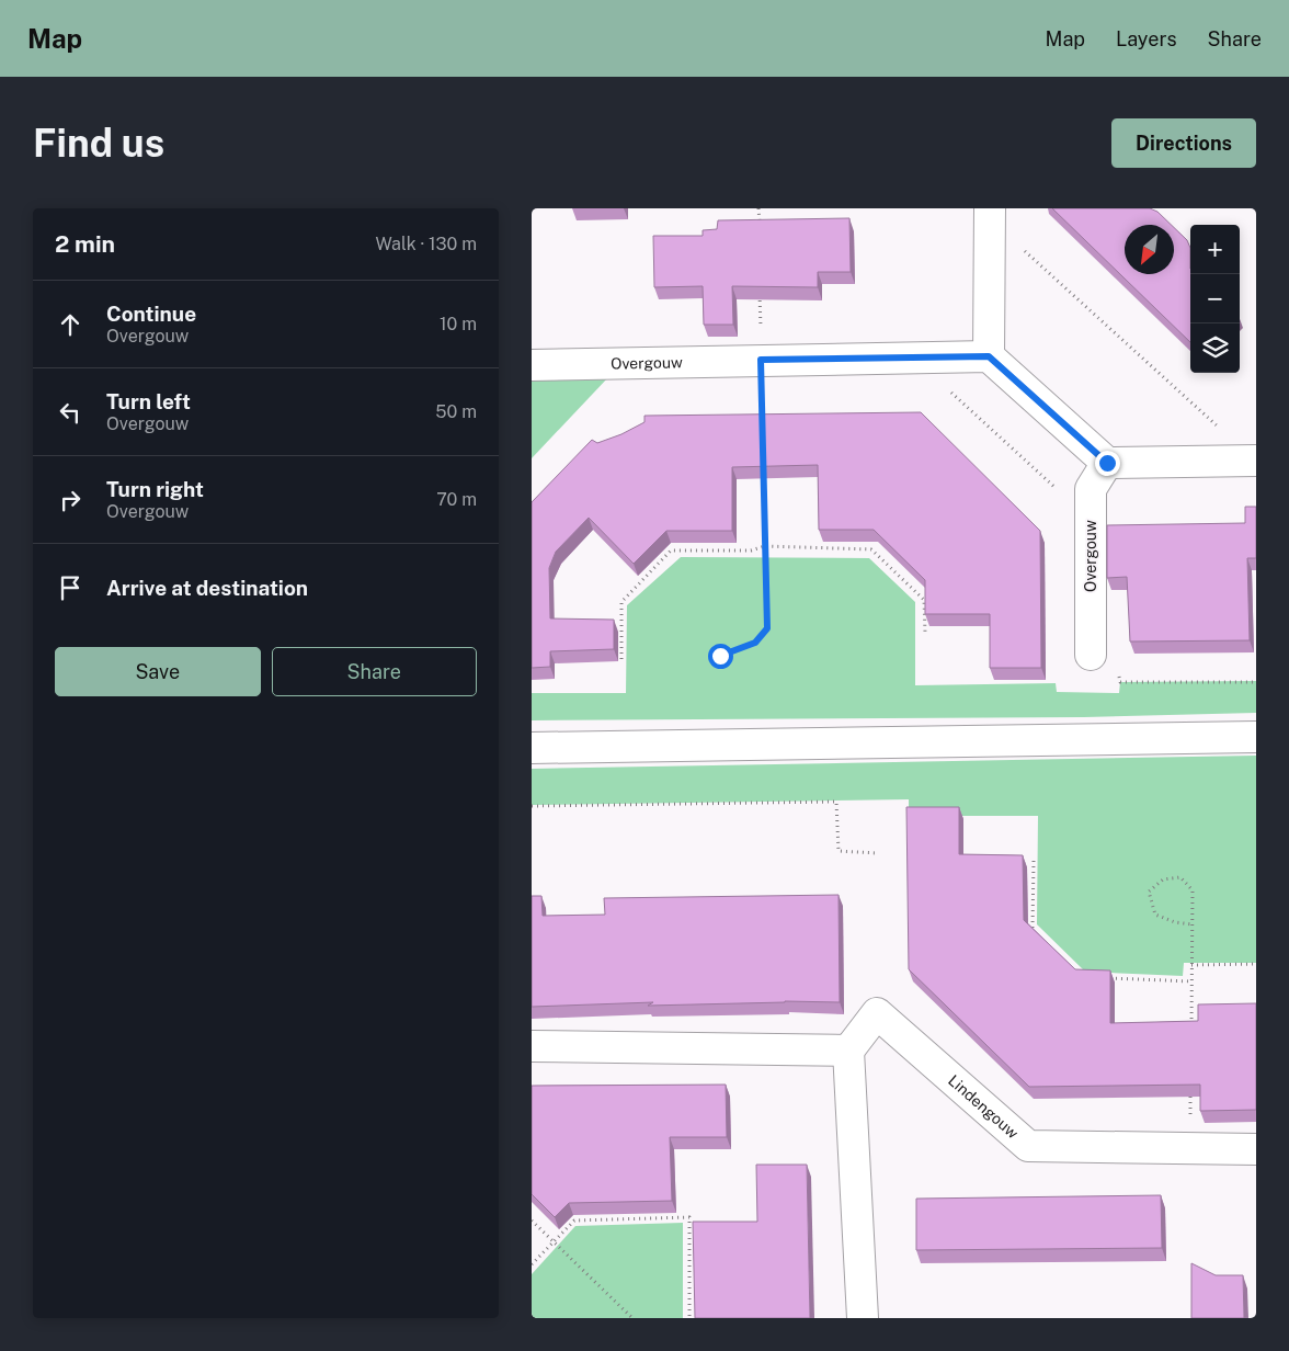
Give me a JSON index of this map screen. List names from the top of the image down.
{
  "streets": {
    "street": ["Overgouw", "Lindengouw"]
  },
  "north": "bottom left",
  "page": {
    "header": "Map",
    "nav": ["Map", "Layers", "Share"],
    "buttons": [
      "Directions",
      ["Save", "Share"]
    ],
    "title": "Find us",
    "heading": ["2 min", "Walk · 130 m"],
    "map_buttons": ["+", "−"],
    "list": [
      ["Continue", "Overgouw", "10 m"],
      ["Turn left", "Overgouw", "50 m"],
      ["Turn right", "Overgouw", "70 m"],
      "Arrive at destination"
    ]
  }
}
